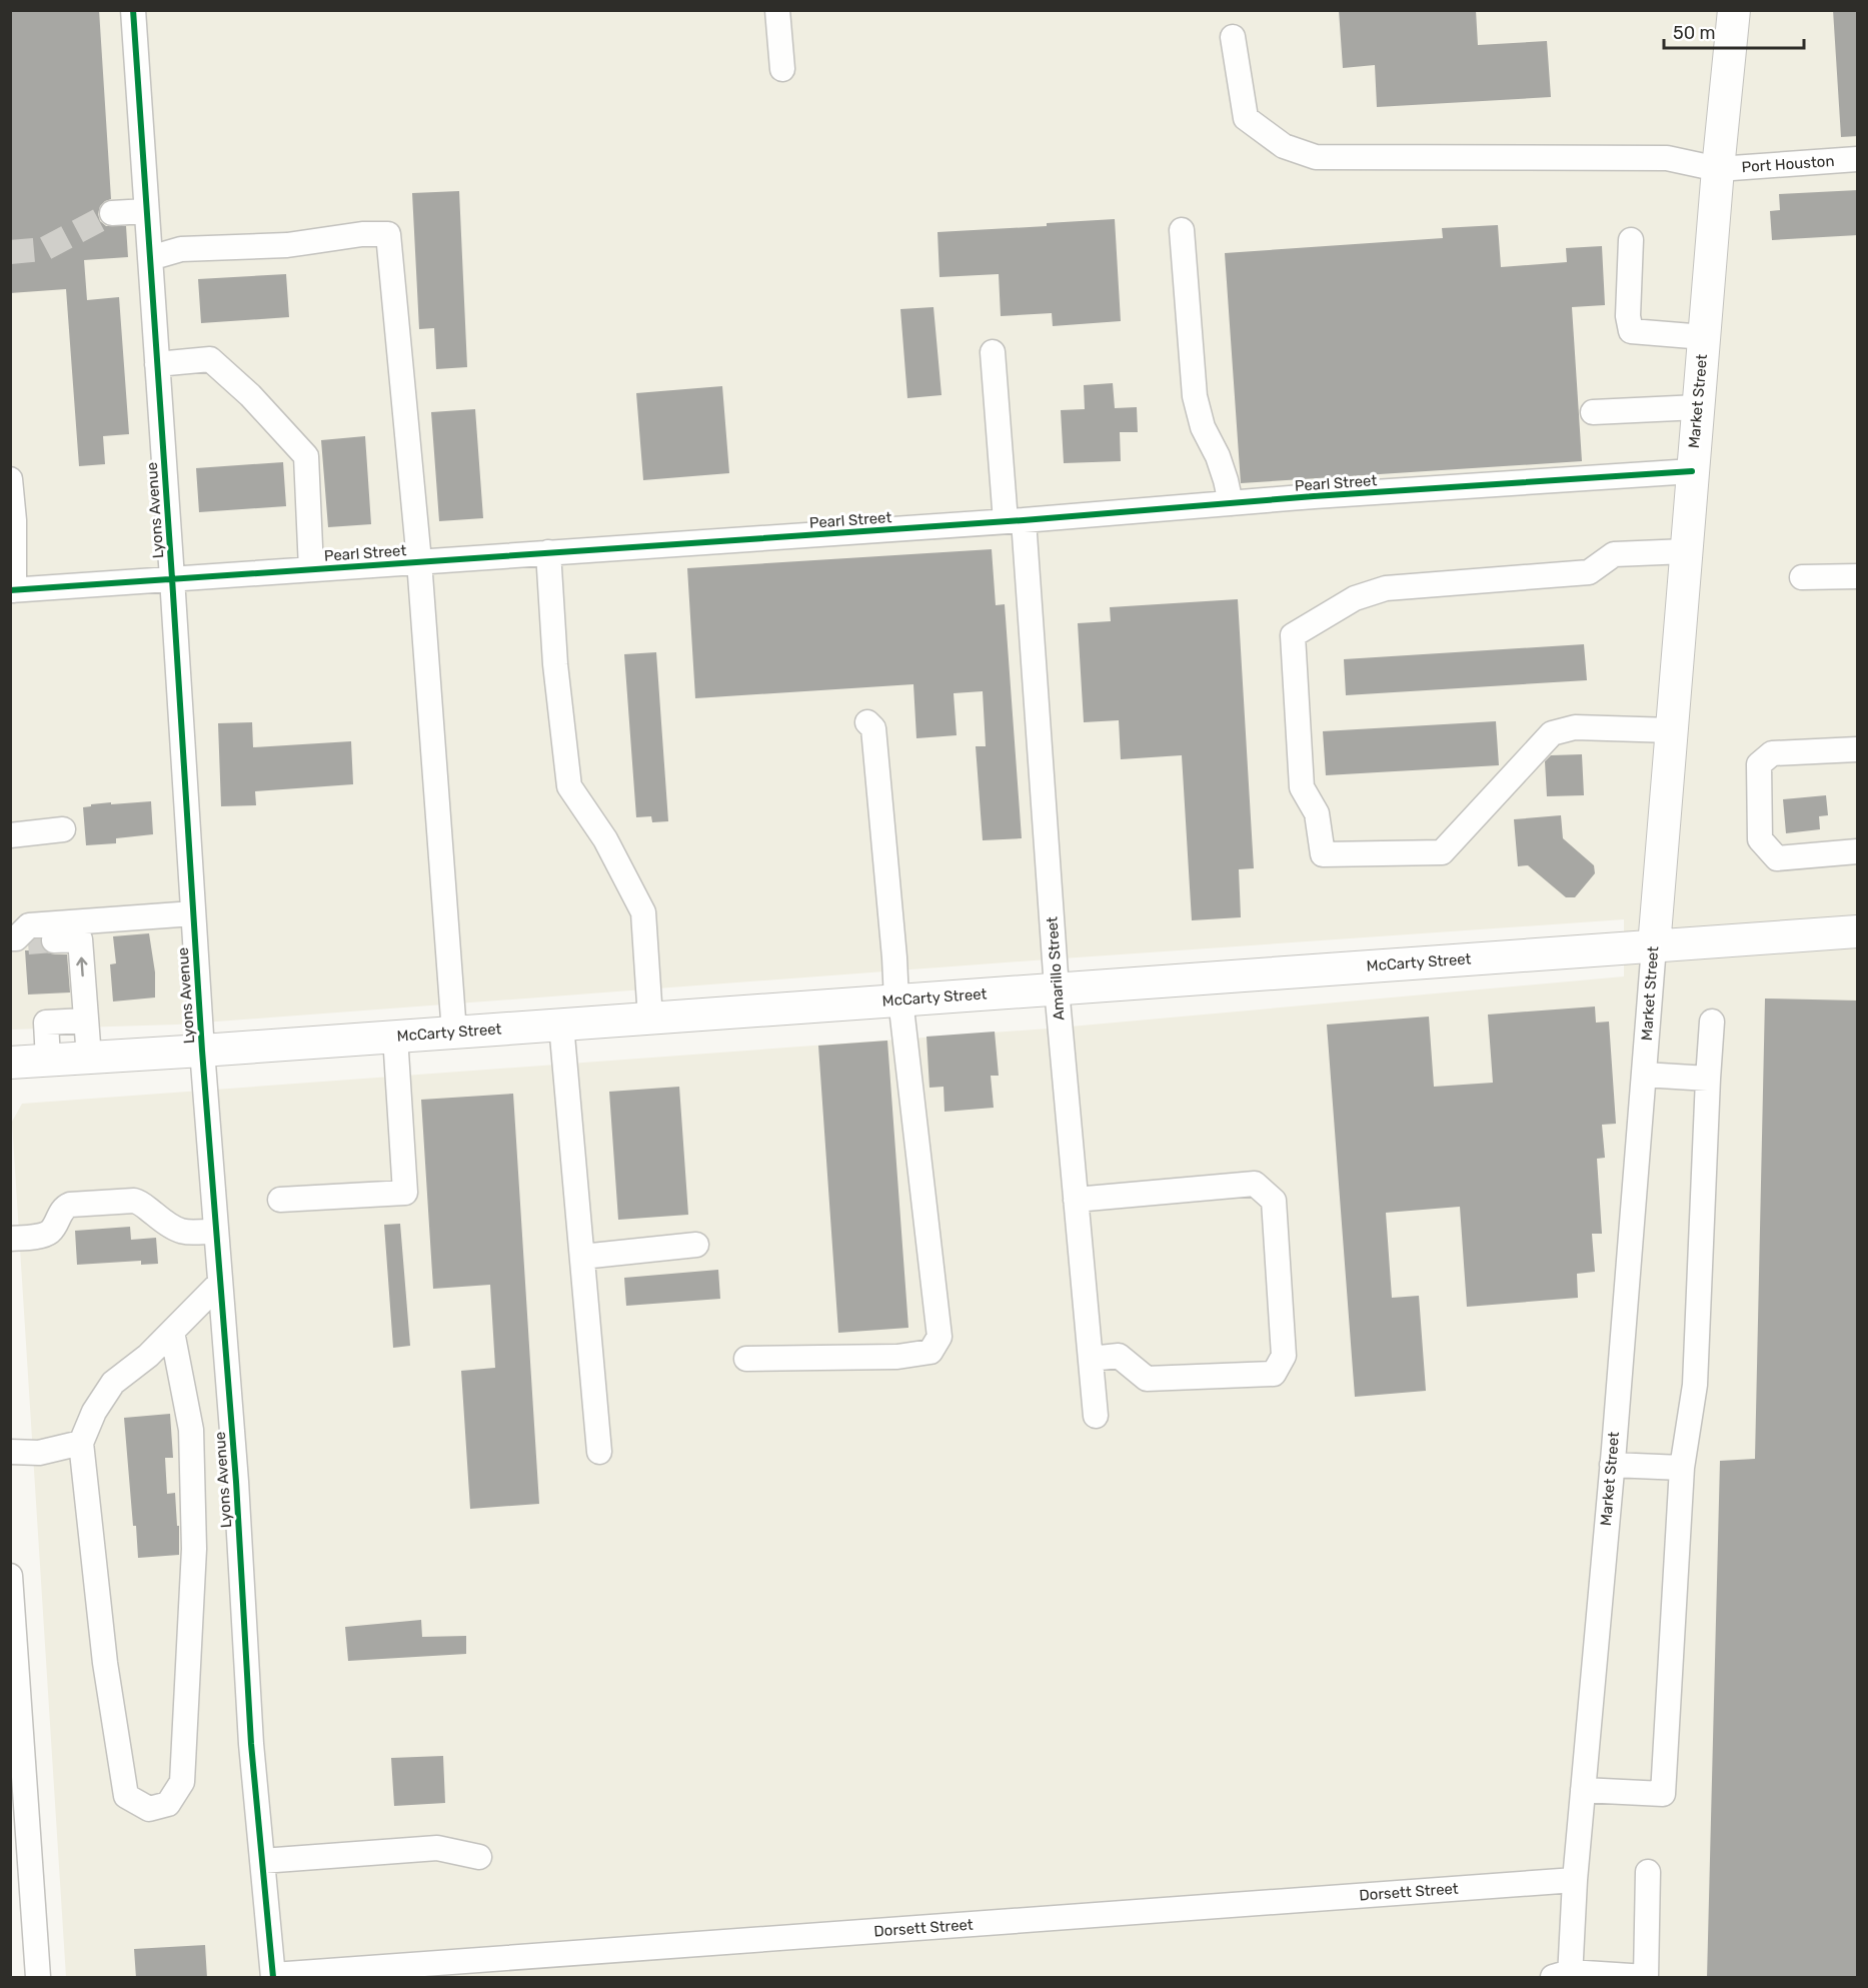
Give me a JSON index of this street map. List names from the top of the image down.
{
  "streets": {
    "main road": ["Market Street", "McCarty Street"],
    "street": [
      "Port Houston",
      "Pearl Street",
      "Lyons Avenue",
      "Amarillo Street",
      "Dorsett Street"
    ]
  },
  "crossings": [
    ["Port Houston", "Market Street"],
    ["Market Street", "Pearl Street"],
    ["Market Street", "McCarty Street"],
    ["Market Street", "Dorsett Street"],
    ["Pearl Street", "Lyons Avenue"],
    ["Pearl Street", "Amarillo Street"],
    ["Lyons Avenue", "McCarty Street"],
    ["Lyons Avenue", "Dorsett Street"],
    ["McCarty Street", "Amarillo Street"]
  ],
  "scale_bar": "50 m"
}
